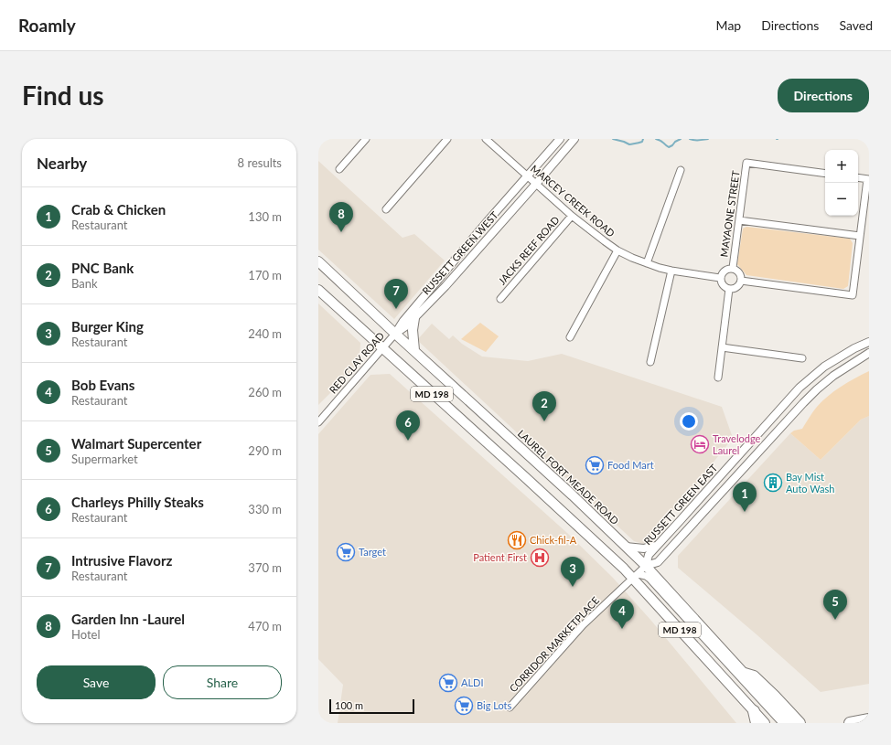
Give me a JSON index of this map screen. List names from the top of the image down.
{
  "streets": {
    "main road": ["MD 198", "LAUREL FORT MEADE ROAD"],
    "street": [
      "MARCEY CREEK ROAD",
      "MAYAONE STREET",
      "JACKS REEF ROAD",
      "RUSSETT GREEN WEST",
      "RED CLAY ROAD",
      "RUSSETT GREEN EAST",
      "CORRIDOR MARKETPLACE"
    ]
  },
  "crossings": [
    ["MARCEY CREEK ROAD", "MAYAONE STREET"],
    ["MARCEY CREEK ROAD", "JACKS REEF ROAD"],
    ["MARCEY CREEK ROAD", "RUSSETT GREEN WEST"],
    ["RUSSETT GREEN WEST", "RED CLAY ROAD"],
    ["RUSSETT GREEN WEST", "LAUREL FORT MEADE ROAD"],
    ["RED CLAY ROAD", "MD 198"],
    ["RED CLAY ROAD", "LAUREL FORT MEADE ROAD"],
    ["MD 198", "CORRIDOR MARKETPLACE"],
    ["LAUREL FORT MEADE ROAD", "RUSSETT GREEN EAST"],
    ["LAUREL FORT MEADE ROAD", "CORRIDOR MARKETPLACE"],
    ["RUSSETT GREEN EAST", "CORRIDOR MARKETPLACE"]
  ],
  "places": {
    "hotel": ["Travelodge Laurel"],
    "supermarket": [
      "Food Mart",
      "Target",
      "ALDI",
      "Big Lots"
    ],
    "building": ["Bay Mist Auto Wash"],
    "restaurant": ["Chick-fil-A"],
    "hospital": ["Patient First"]
  },
  "scale_bar": "100 m",
  "page": {
    "header": "Roamly",
    "nav": ["Map", "Directions", "Saved"],
    "buttons": [
      "Directions",
      ["Save", "Share"]
    ],
    "title": "Find us",
    "heading": ["Nearby", "8 results"],
    "map_buttons": ["+", "−"],
    "list": [
      {
        "mark": "1",
        "name": "Crab & Chicken",
        "note": "Restaurant",
        "value": "130 m"
      },
      {
        "mark": "2",
        "name": "PNC Bank",
        "note": "Bank",
        "value": "170 m"
      },
      {
        "mark": "3",
        "name": "Burger King",
        "note": "Restaurant",
        "value": "240 m"
      },
      {
        "mark": "4",
        "name": "Bob Evans",
        "note": "Restaurant",
        "value": "260 m"
      },
      {
        "mark": "5",
        "name": "Walmart Supercenter",
        "note": "Supermarket",
        "value": "290 m"
      },
      {
        "mark": "6",
        "name": "Charleys Philly Steaks",
        "note": "Restaurant",
        "value": "330 m"
      },
      {
        "mark": "7",
        "name": "Intrusive Flavorz",
        "note": "Restaurant",
        "value": "370 m"
      },
      {
        "mark": "8",
        "name": "Garden Inn -Laurel",
        "note": "Hotel",
        "value": "470 m"
      }
    ],
    "pins": [
      "8",
      "7",
      "2",
      "6",
      "1",
      "3",
      "5",
      "4"
    ],
    "scale": "100 m"
  }
}
